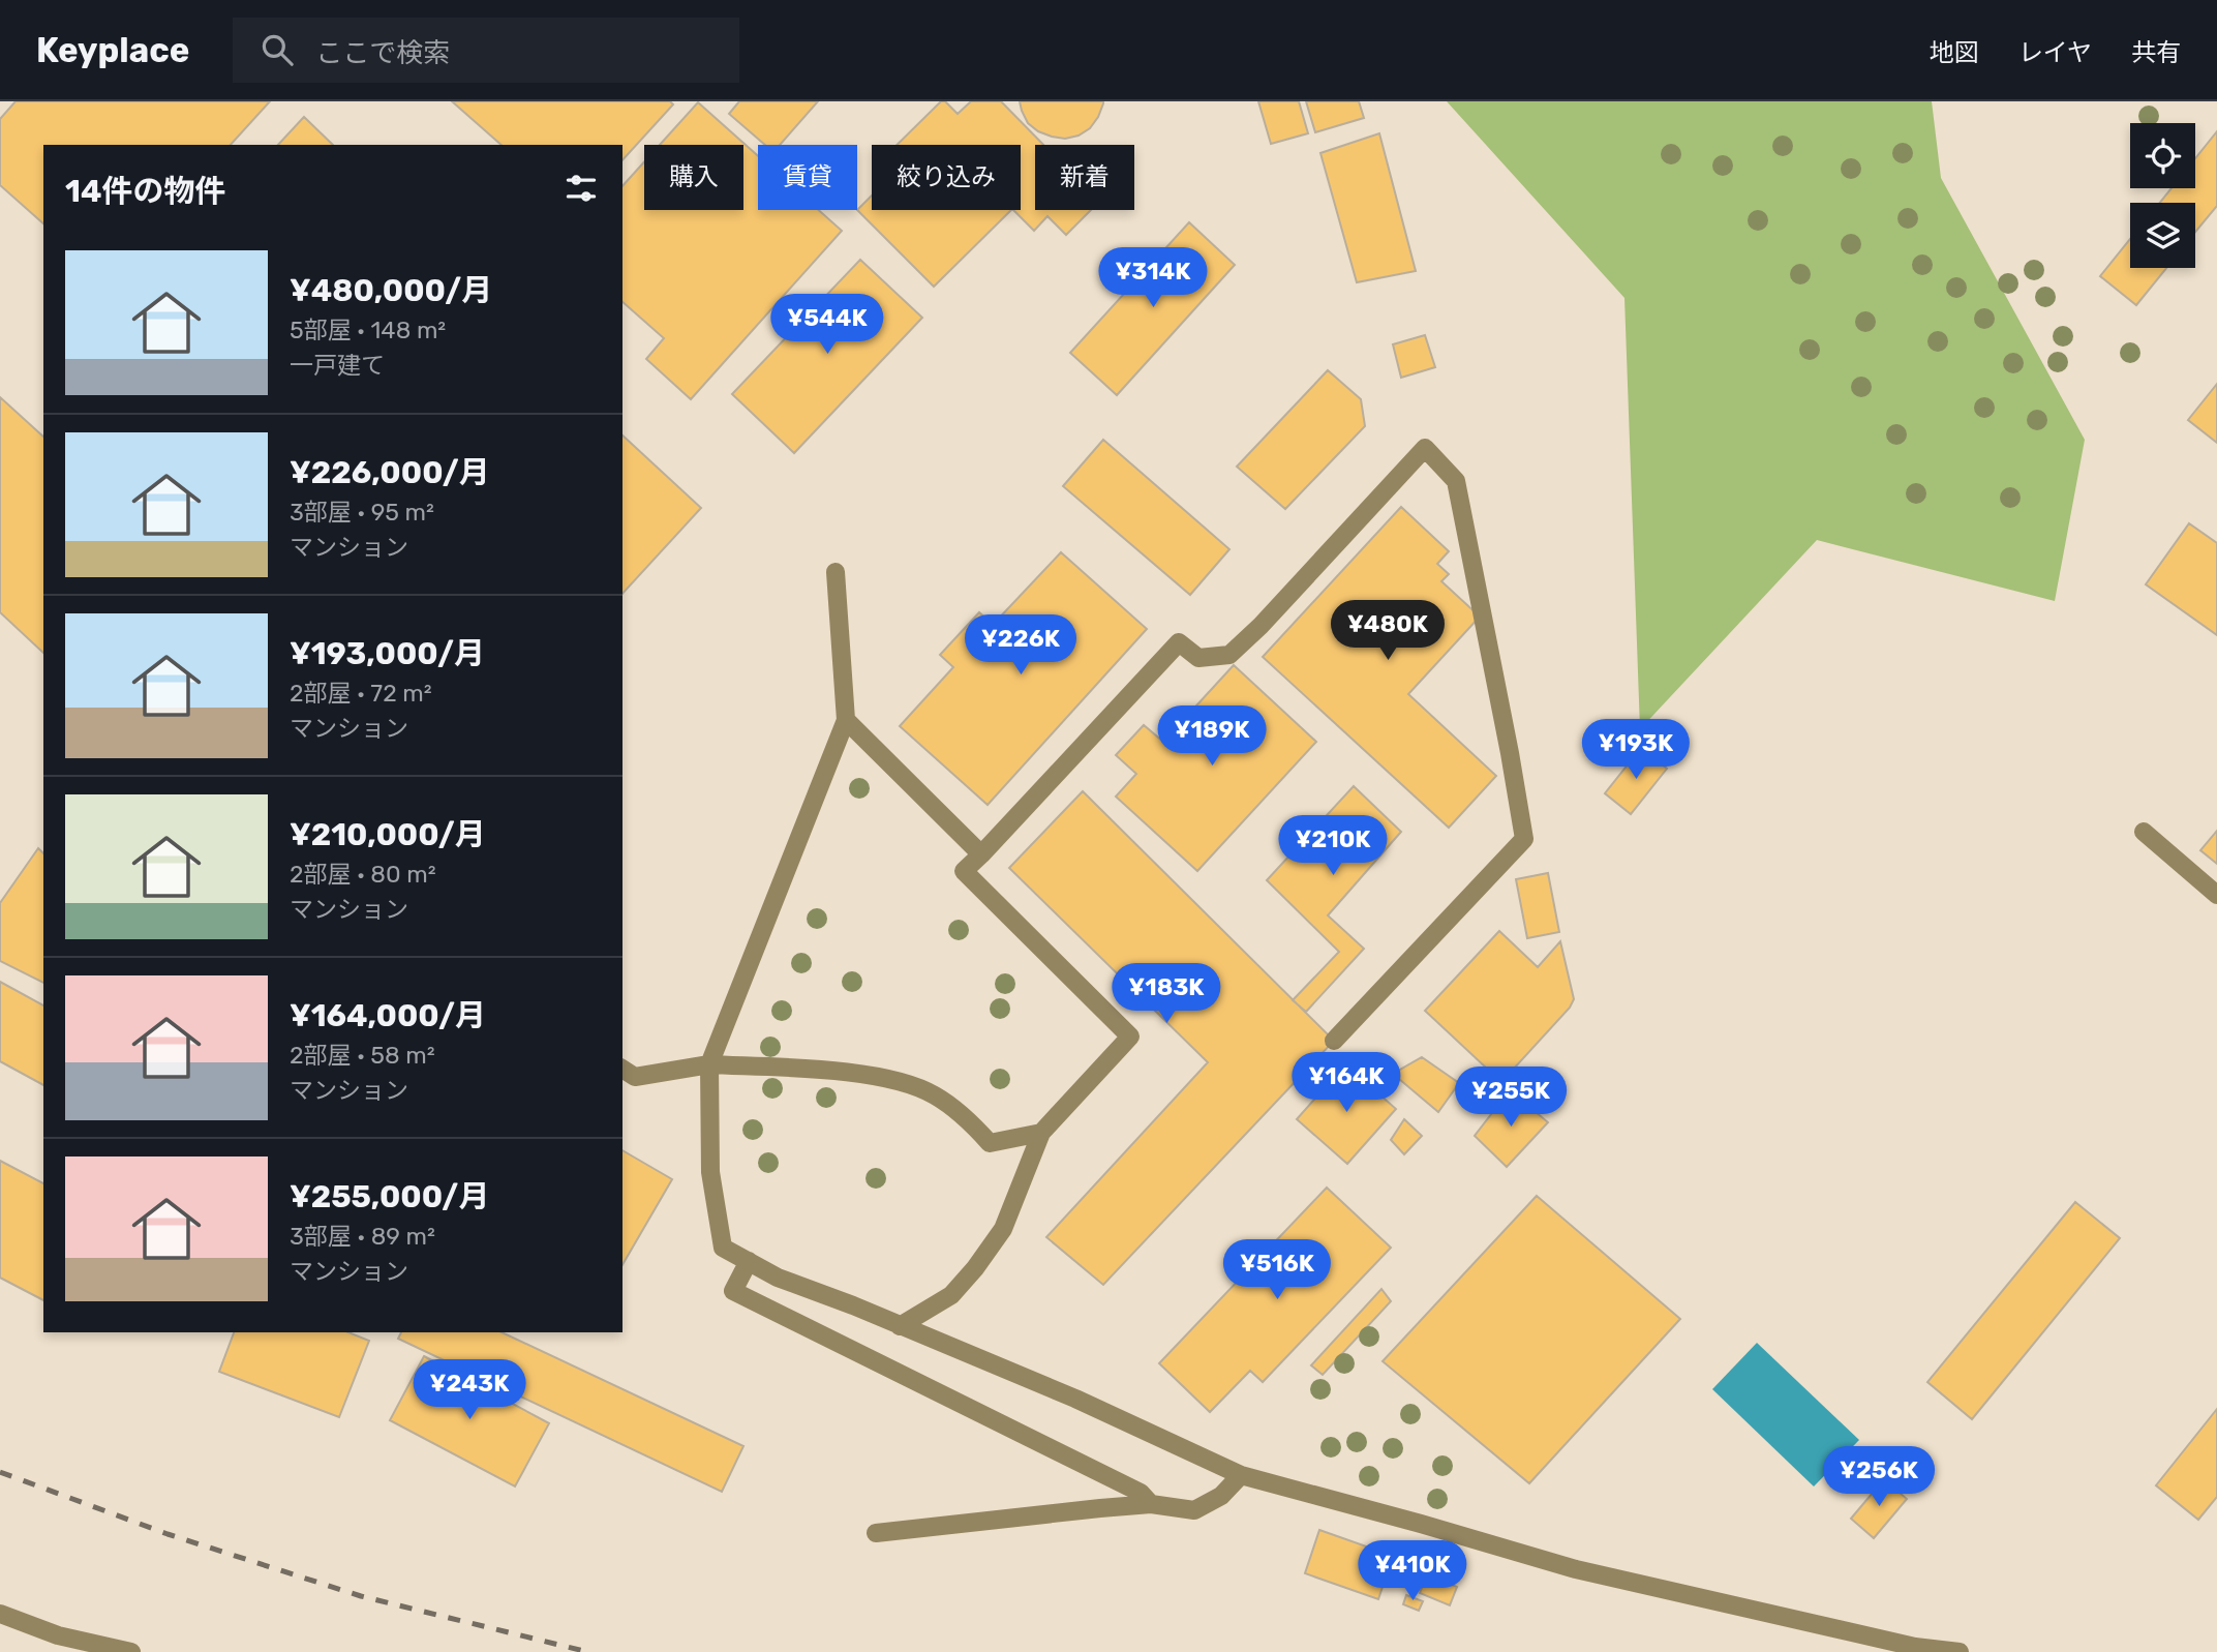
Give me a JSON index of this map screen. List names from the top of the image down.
{
  "page": {
    "header": "Keyplace",
    "search": "ここで検索",
    "nav": ["地図", "レイヤ", "共有"],
    "chip": [
      "購入",
      "賃貸",
      "絞り込み",
      "新着"
    ],
    "heading": "14件の物件",
    "list": [
      {
        "name": "¥480,000/月",
        "note": "5部屋 · 148 m² · 一戸建て"
      },
      {
        "name": "¥226,000/月",
        "note": "3部屋 · 95 m² · マンション"
      },
      {
        "name": "¥193,000/月",
        "note": "2部屋 · 72 m² · マンション"
      },
      {
        "name": "¥210,000/月",
        "note": "2部屋 · 80 m² · マンション"
      },
      {
        "name": "¥164,000/月",
        "note": "2部屋 · 58 m² · マンション"
      },
      {
        "name": "¥255,000/月",
        "note": "3部屋 · 89 m² · マンション"
      }
    ],
    "price": [
      "¥314K",
      "¥544K",
      "¥480K",
      "¥226K",
      "¥189K",
      "¥193K",
      "¥210K",
      "¥183K",
      "¥164K",
      "¥255K",
      "¥516K",
      "¥243K",
      "¥256K",
      "¥410K"
    ]
  }
}
